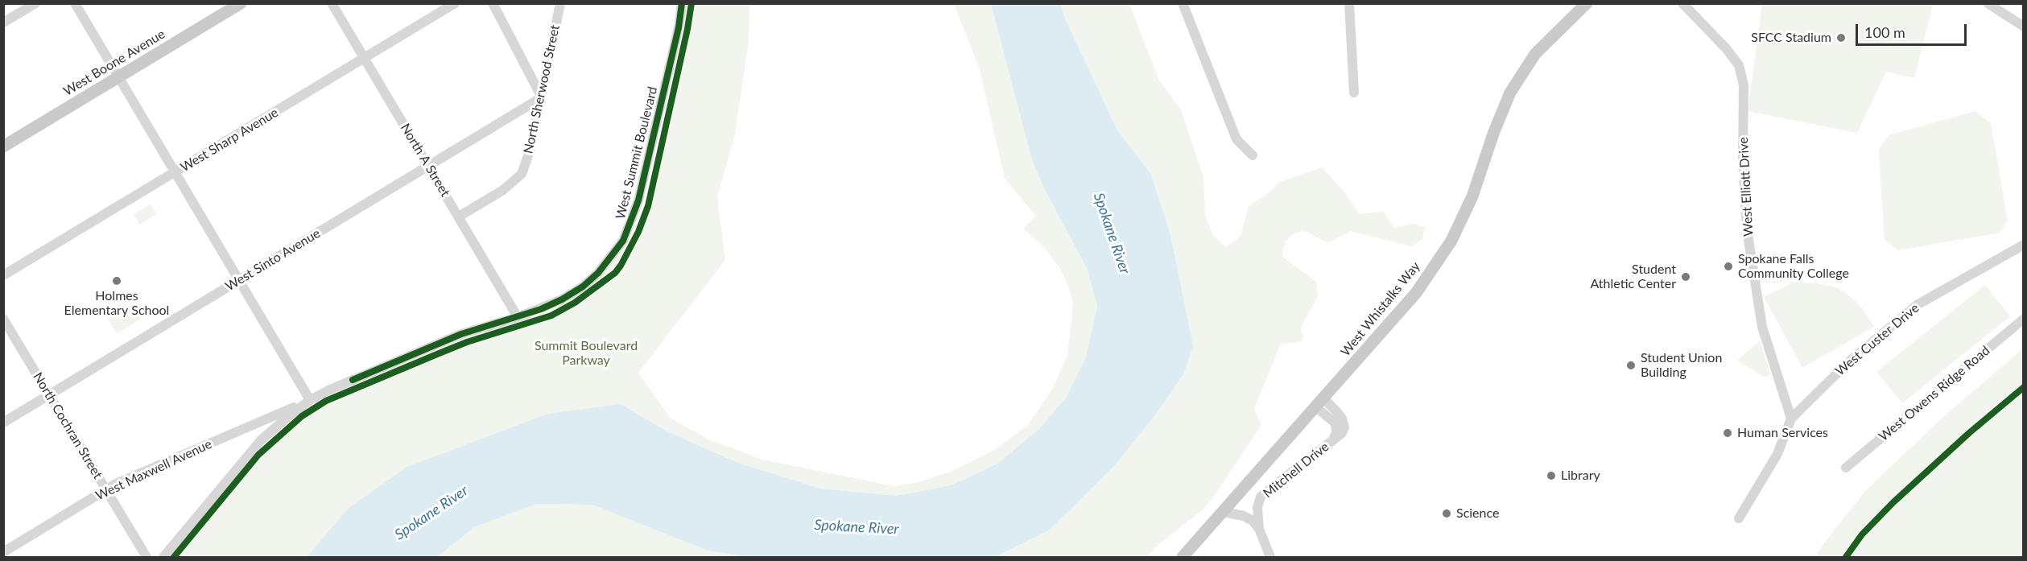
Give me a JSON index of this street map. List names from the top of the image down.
{
  "streets": {
    "main road": ["West Boone Avenue", "West Whistalks Way"],
    "street": [
      "North Sherwood Street",
      "West Sharp Avenue",
      "West Summit Boulevard",
      "North A Street",
      "West Elliott Drive",
      "West Sinto Avenue",
      "West Custer Drive",
      "West Owens Ridge Road",
      "North Cochran Street",
      "West Maxwell Avenue",
      "Mitchell Drive"
    ]
  },
  "crossings": [
    ["North Sherwood Street", "North A Street"],
    ["North Sherwood Street", "West Sinto Avenue"],
    ["West Sharp Avenue", "North A Street"],
    ["West Summit Boulevard", "North A Street"],
    ["West Summit Boulevard", "West Maxwell Avenue"],
    ["North A Street", "West Sinto Avenue"],
    ["West Elliott Drive", "West Custer Drive"],
    ["West Sinto Avenue", "North Cochran Street"],
    ["West Whistalks Way", "Mitchell Drive"],
    ["North Cochran Street", "West Maxwell Avenue"]
  ],
  "water": ["Spokane River"],
  "parks": ["Summit Boulevard Parkway"],
  "places": [
    "SFCC Stadium",
    "Spokane Falls Community College",
    "Student Athletic Center",
    "Holmes Elementary School",
    "Student Union Building",
    "Human Services",
    "Library",
    "Science"
  ],
  "scale_bar": "100 m"
}
